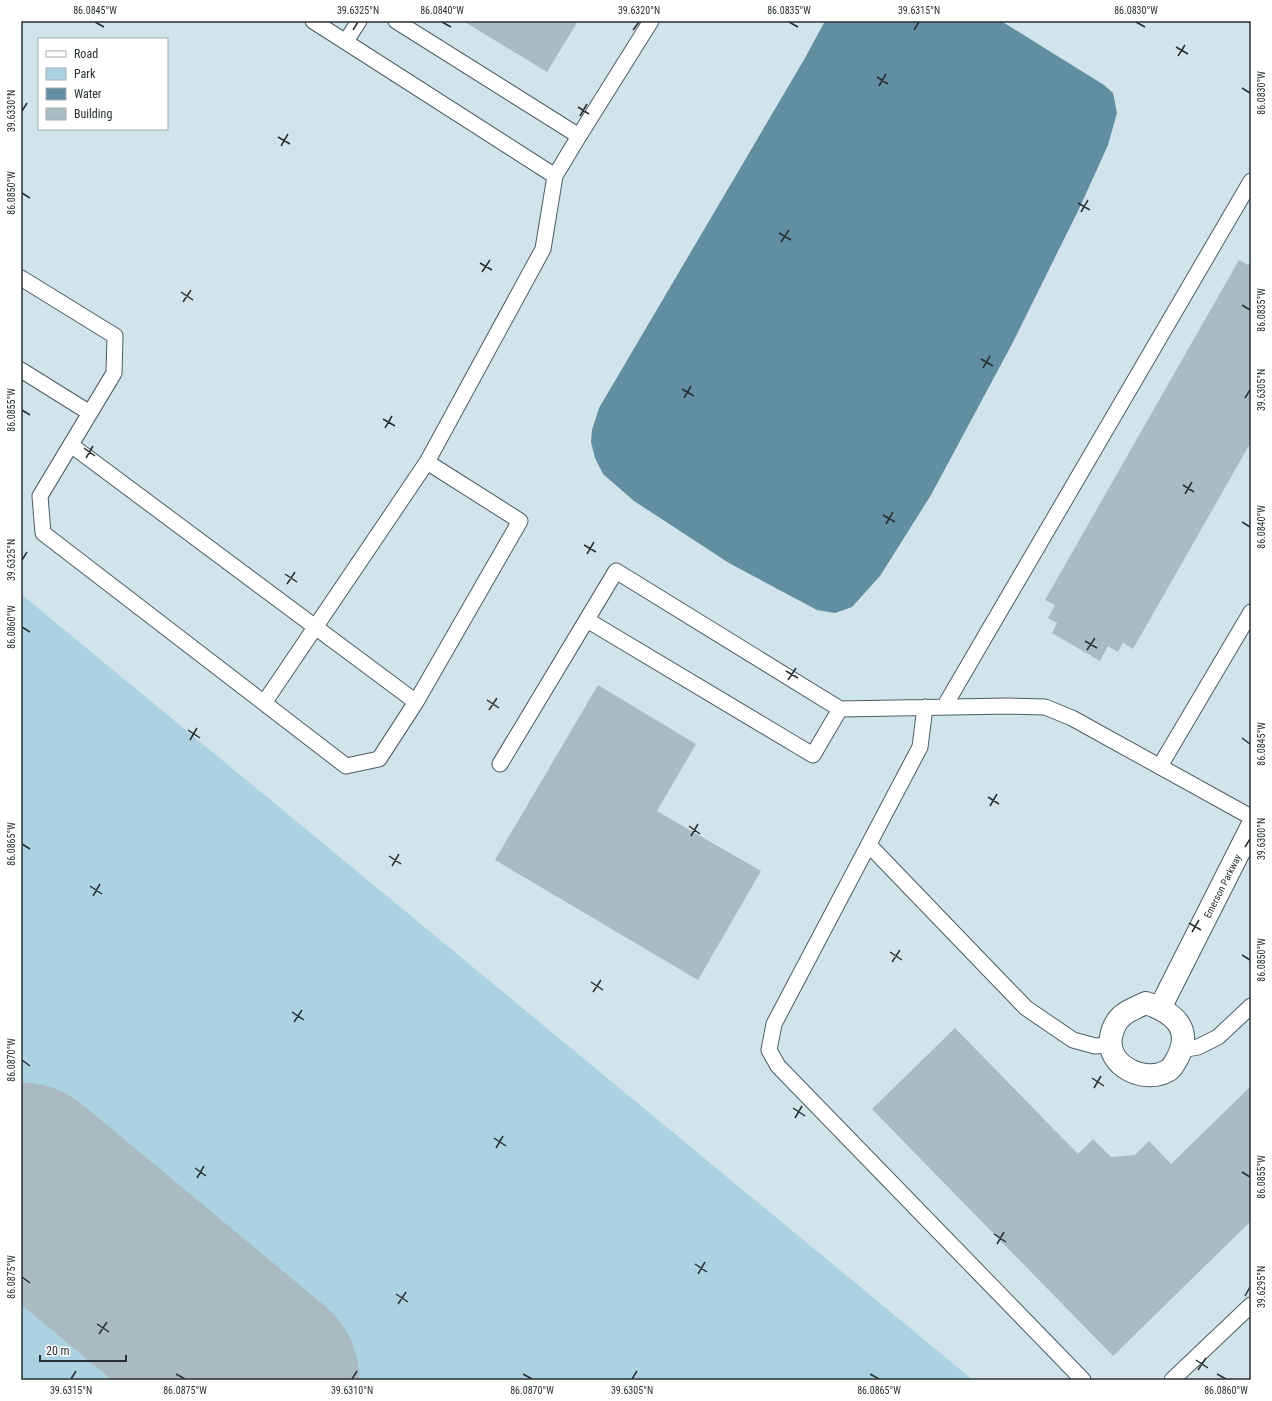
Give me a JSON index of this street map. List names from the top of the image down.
{
  "streets": {
    "street": ["Emerson Parkway"]
  },
  "legend": [
    "Road",
    "Park",
    "Water",
    "Building"
  ],
  "scale_bar": "20 m",
  "coordinates": [
    "86.0845°W",
    "39.6325°N",
    "86.0840°W",
    "39.6320°N",
    "86.0835°W",
    "39.6315°N",
    "86.0830°W",
    "39.6330°N",
    "86.0850°W",
    "39.6305°N",
    "86.0855°W",
    "86.0860°W",
    "39.6300°N",
    "86.0865°W",
    "86.0870°W",
    "86.0875°W",
    "39.6295°N",
    "39.6310°N"
  ]
}
